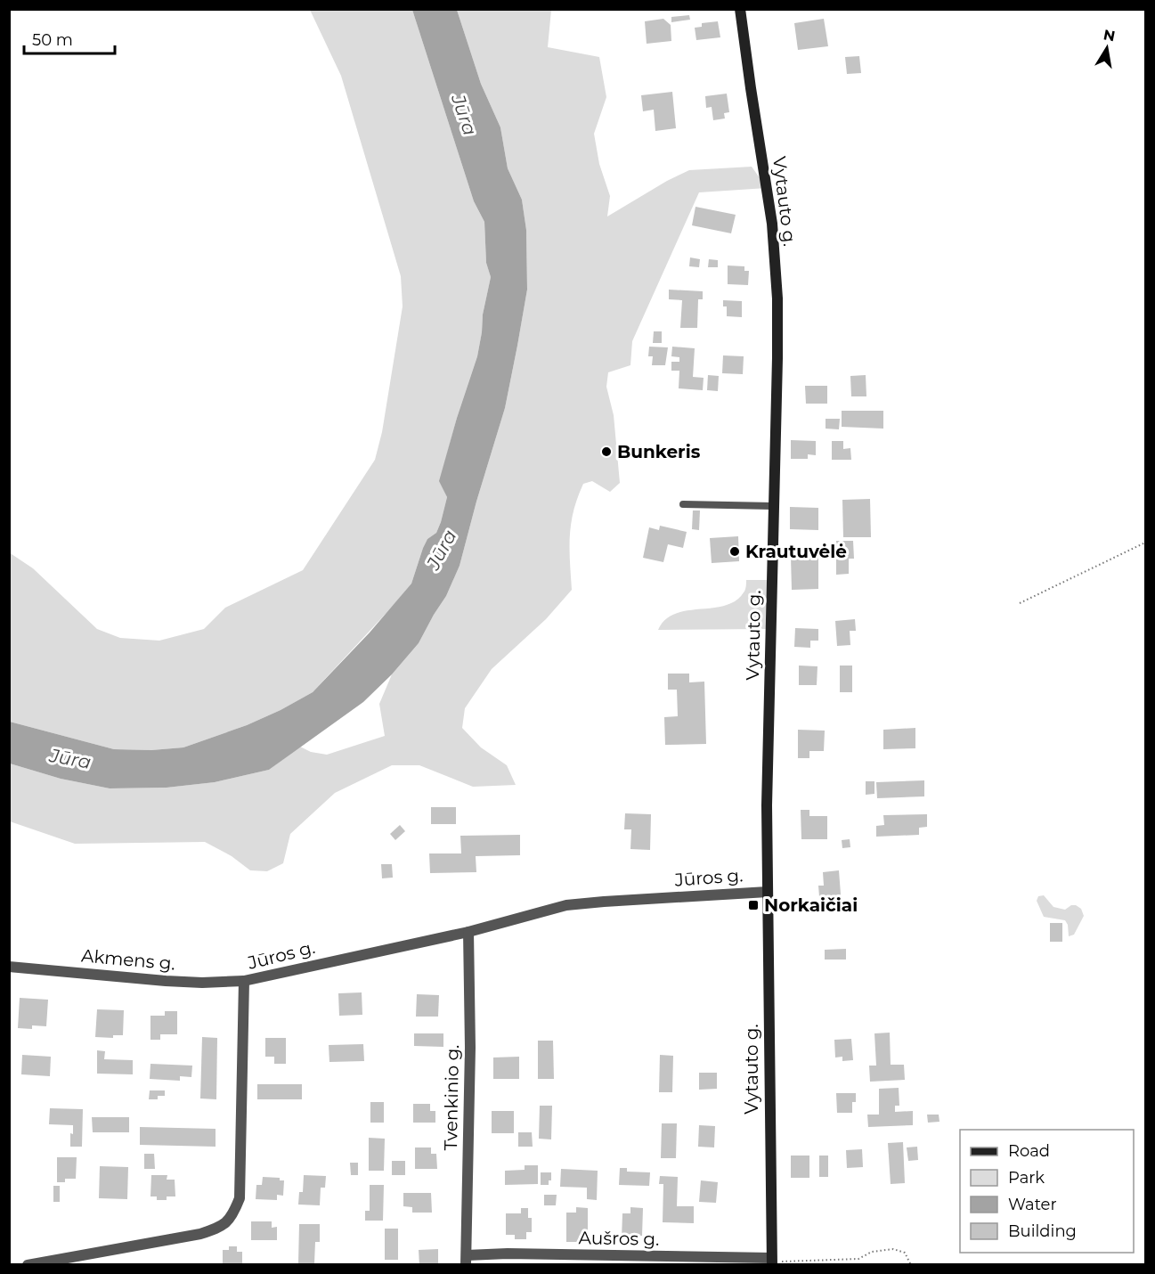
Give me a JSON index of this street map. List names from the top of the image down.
{
  "streets": {
    "main road": ["Vytauto g."],
    "street": [
      "Jūros g.",
      "Akmens g.",
      "Tvenkinio g.",
      "Aušros g."
    ]
  },
  "crossings": [
    ["Vytauto g.", "Jūros g."],
    ["Vytauto g.", "Aušros g."],
    ["Jūros g.", "Akmens g."],
    ["Jūros g.", "Tvenkinio g."],
    ["Tvenkinio g.", "Aušros g."]
  ],
  "water": ["Jūra"],
  "places": {
    "other": ["Bunkeris", "Krautuvėlė"],
    "transit": ["Norkaičiai"]
  },
  "legend": [
    "Road",
    "Park",
    "Water",
    "Building"
  ],
  "scale_bar": "50 m",
  "north": "top"
}
